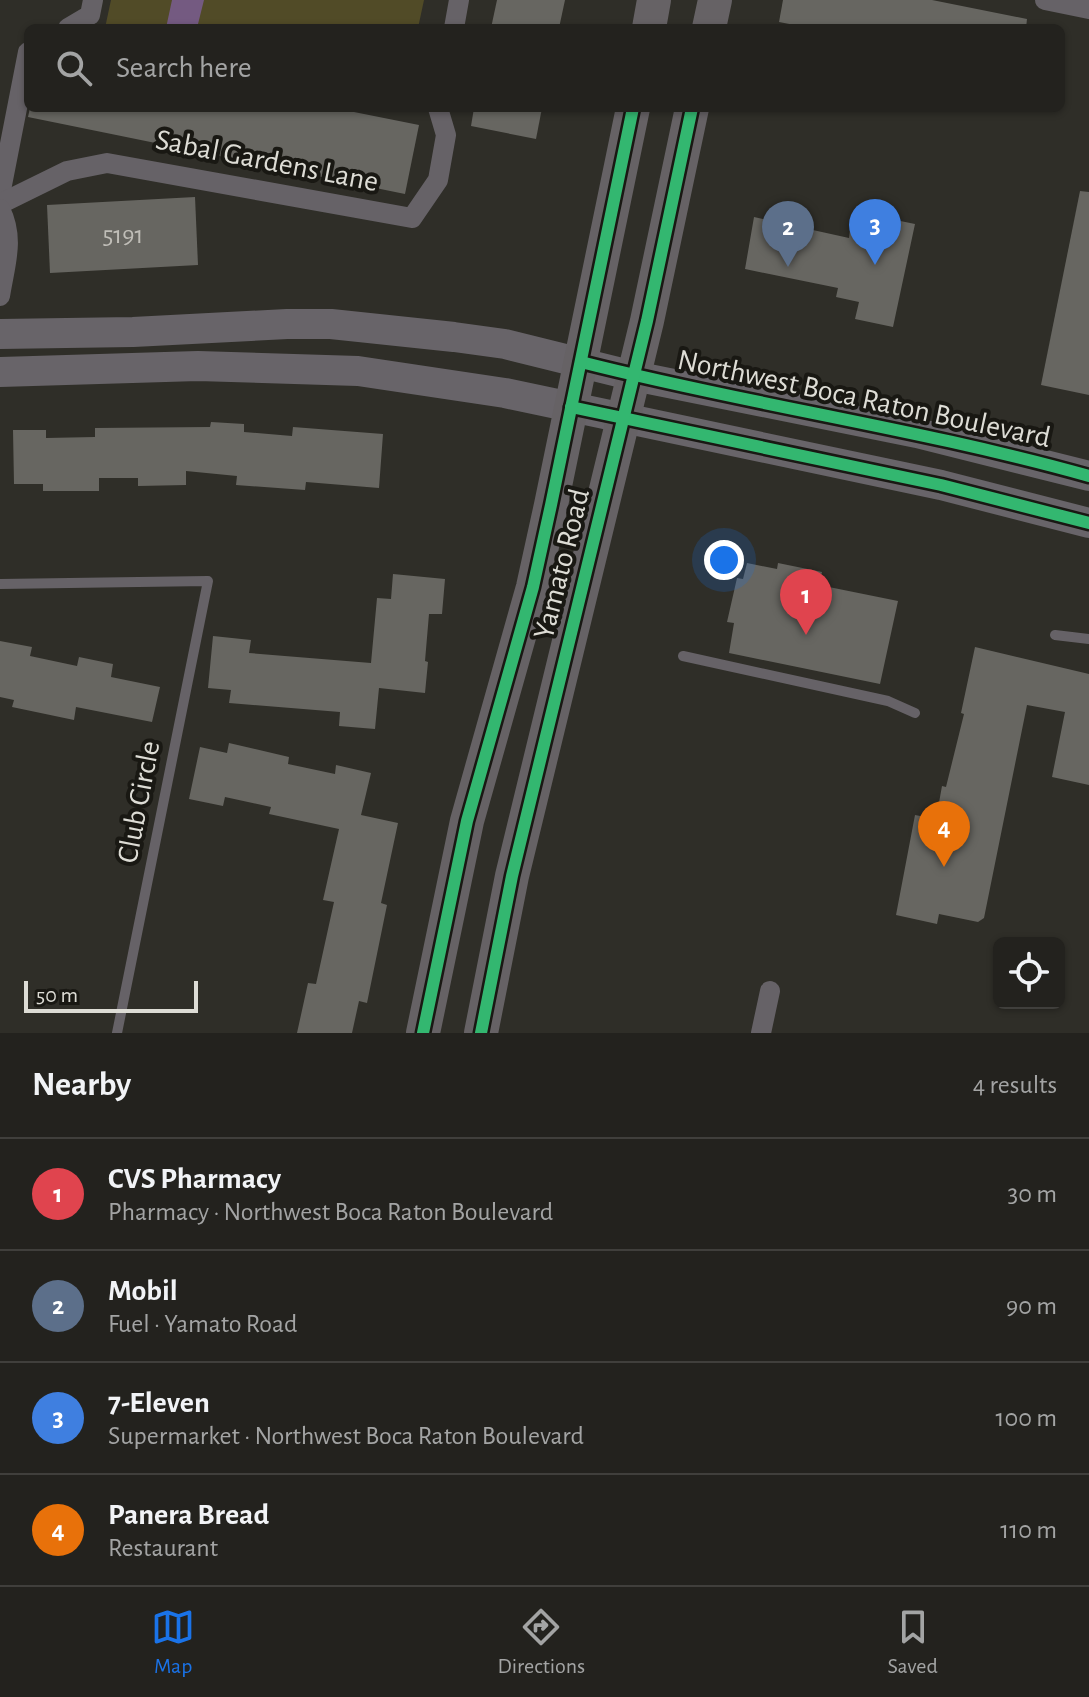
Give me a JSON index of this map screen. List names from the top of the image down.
{
  "streets": {
    "main road": ["Yamato Road"],
    "street": ["Sabal Gardens Lane", "Northwest Boca Raton Boulevard"],
    "lane": ["Club Circle"]
  },
  "crossings": [
    ["Northwest Boca Raton Boulevard", "Yamato Road"]
  ],
  "house_numbers": ["5191"],
  "scale_bar": "50 m",
  "page": {
    "search": "Search here",
    "pins": [
      "3",
      "2",
      "1",
      "4"
    ],
    "scale": "50 m",
    "heading": ["Nearby", "4 results"],
    "list": [
      {
        "mark": "1",
        "name": "CVS Pharmacy",
        "note": "Pharmacy · Northwest Boca Raton Boulevard",
        "value": "30 m"
      },
      {
        "mark": "2",
        "name": "Mobil",
        "note": "Fuel · Yamato Road",
        "value": "90 m"
      },
      {
        "mark": "3",
        "name": "7-Eleven",
        "note": "Supermarket · Northwest Boca Raton Boulevard",
        "value": "100 m"
      },
      {
        "mark": "4",
        "name": "Panera Bread",
        "note": "Restaurant",
        "value": "110 m"
      }
    ],
    "nav": ["Map", "Directions", "Saved"]
  }
}
